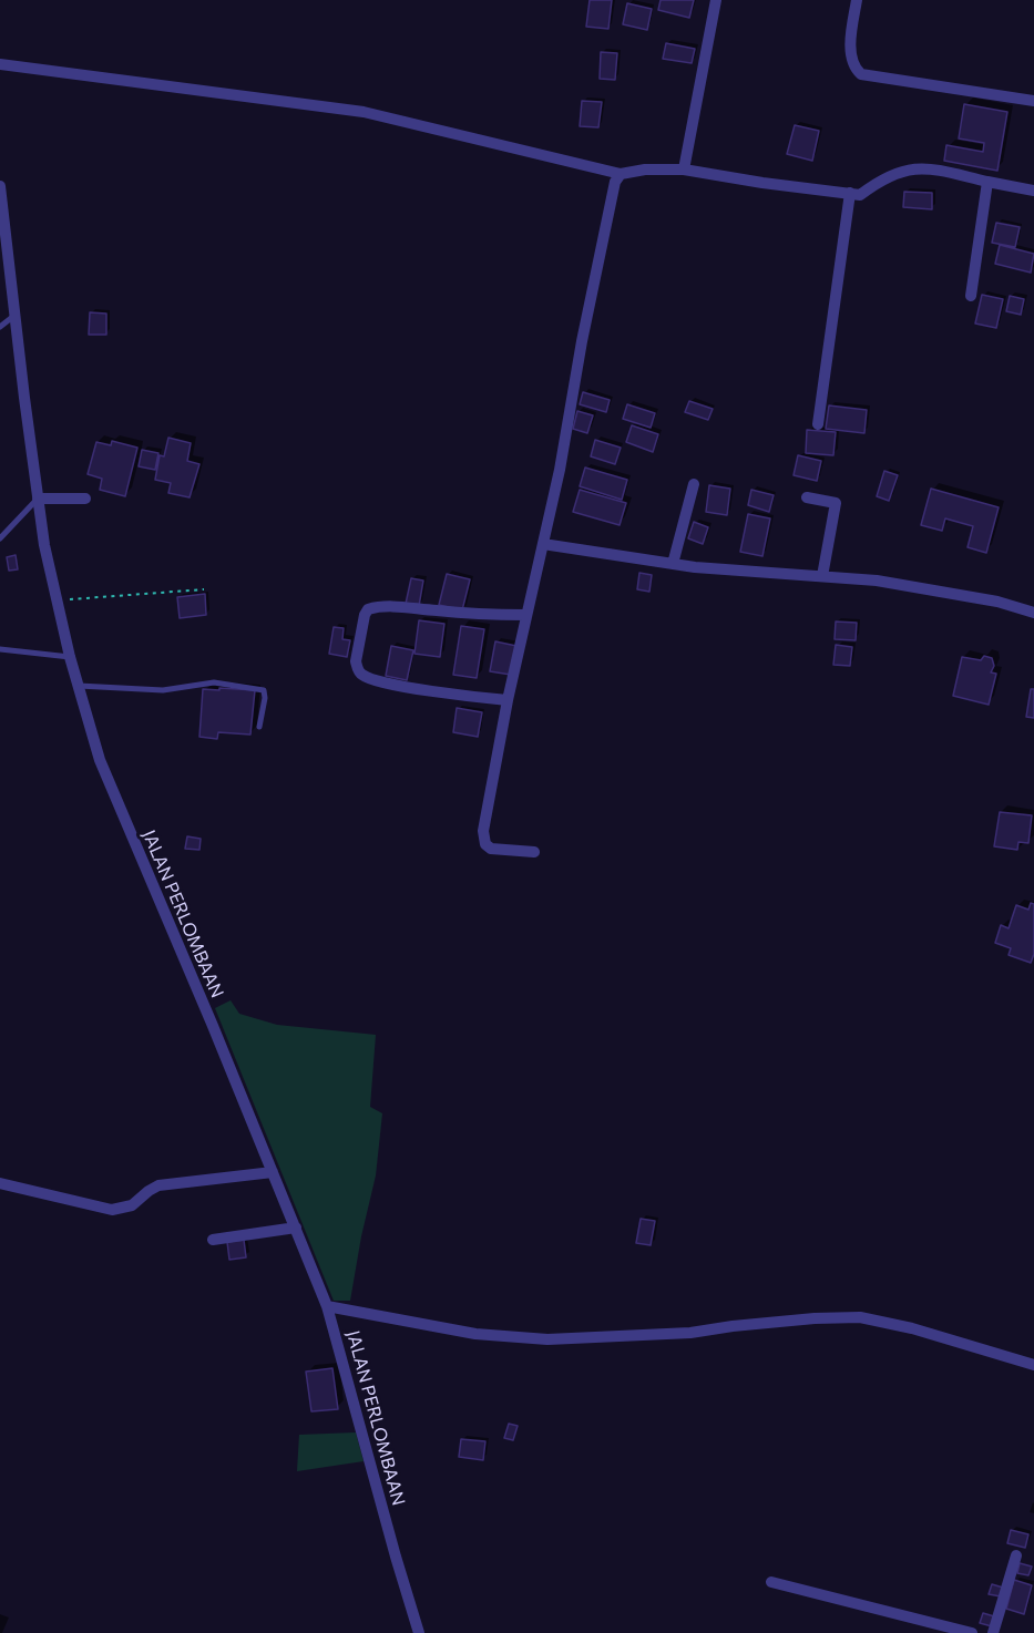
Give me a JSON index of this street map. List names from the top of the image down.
{
  "streets": {
    "street": ["JALAN PERLOMBAAN"]
  }
}
